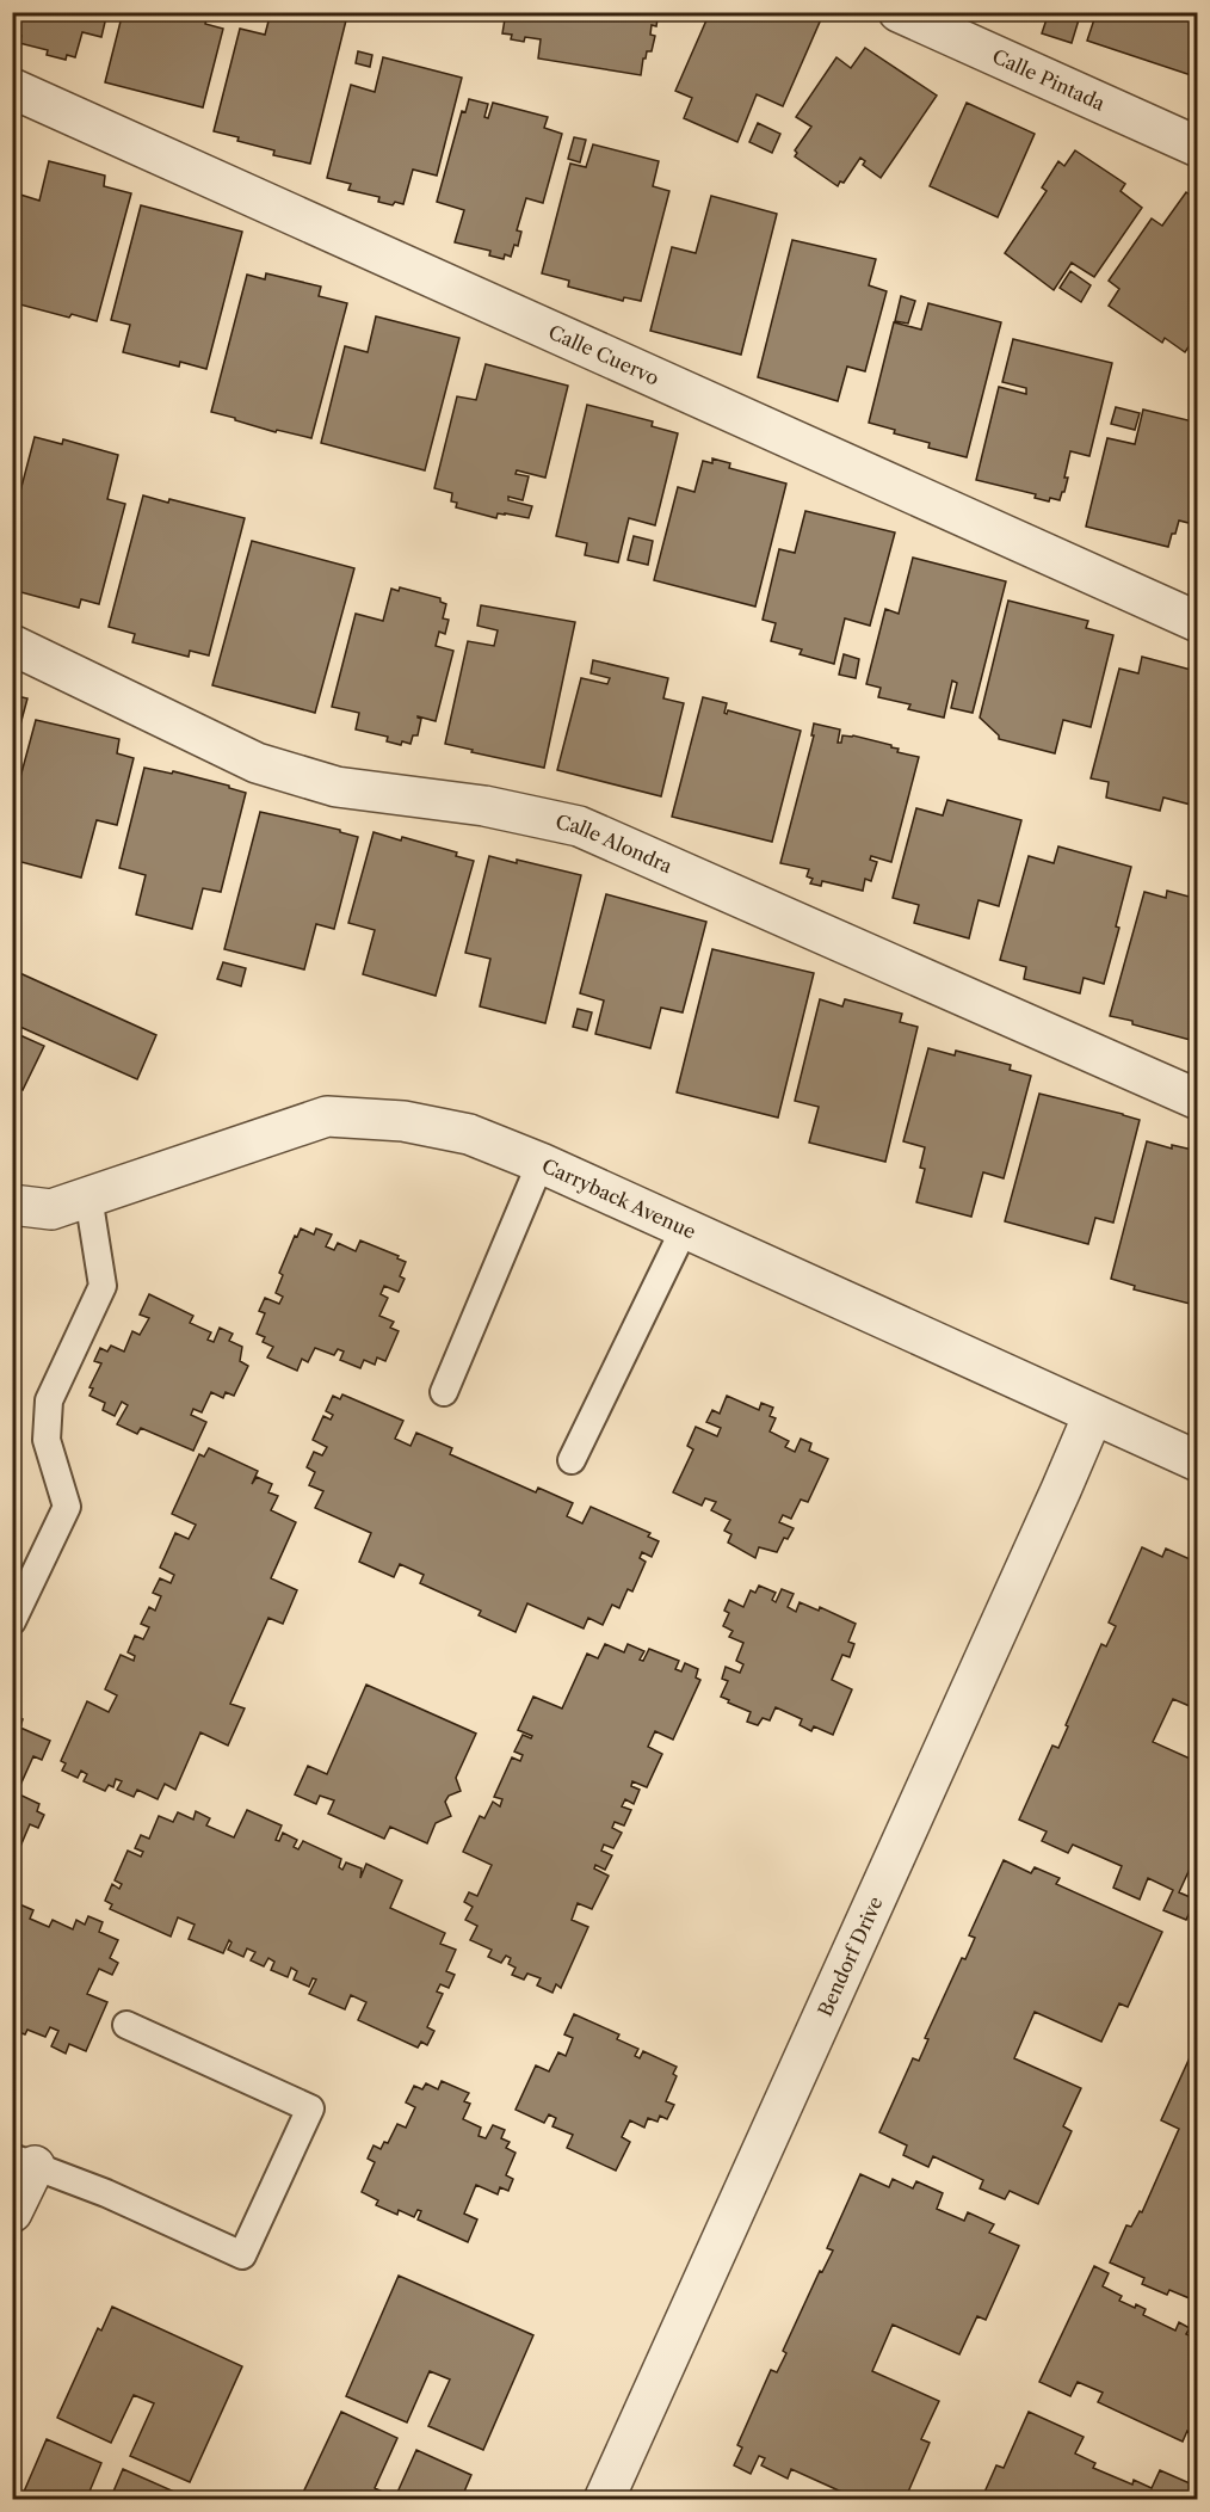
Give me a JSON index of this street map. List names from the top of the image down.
{
  "streets": {
    "street": [
      "Calle Pintada",
      "Calle Cuervo",
      "Calle Alondra",
      "Carryback Avenue",
      "Bendorf Drive"
    ]
  },
  "crossings": [
    ["Carryback Avenue", "Bendorf Drive"]
  ]
}
